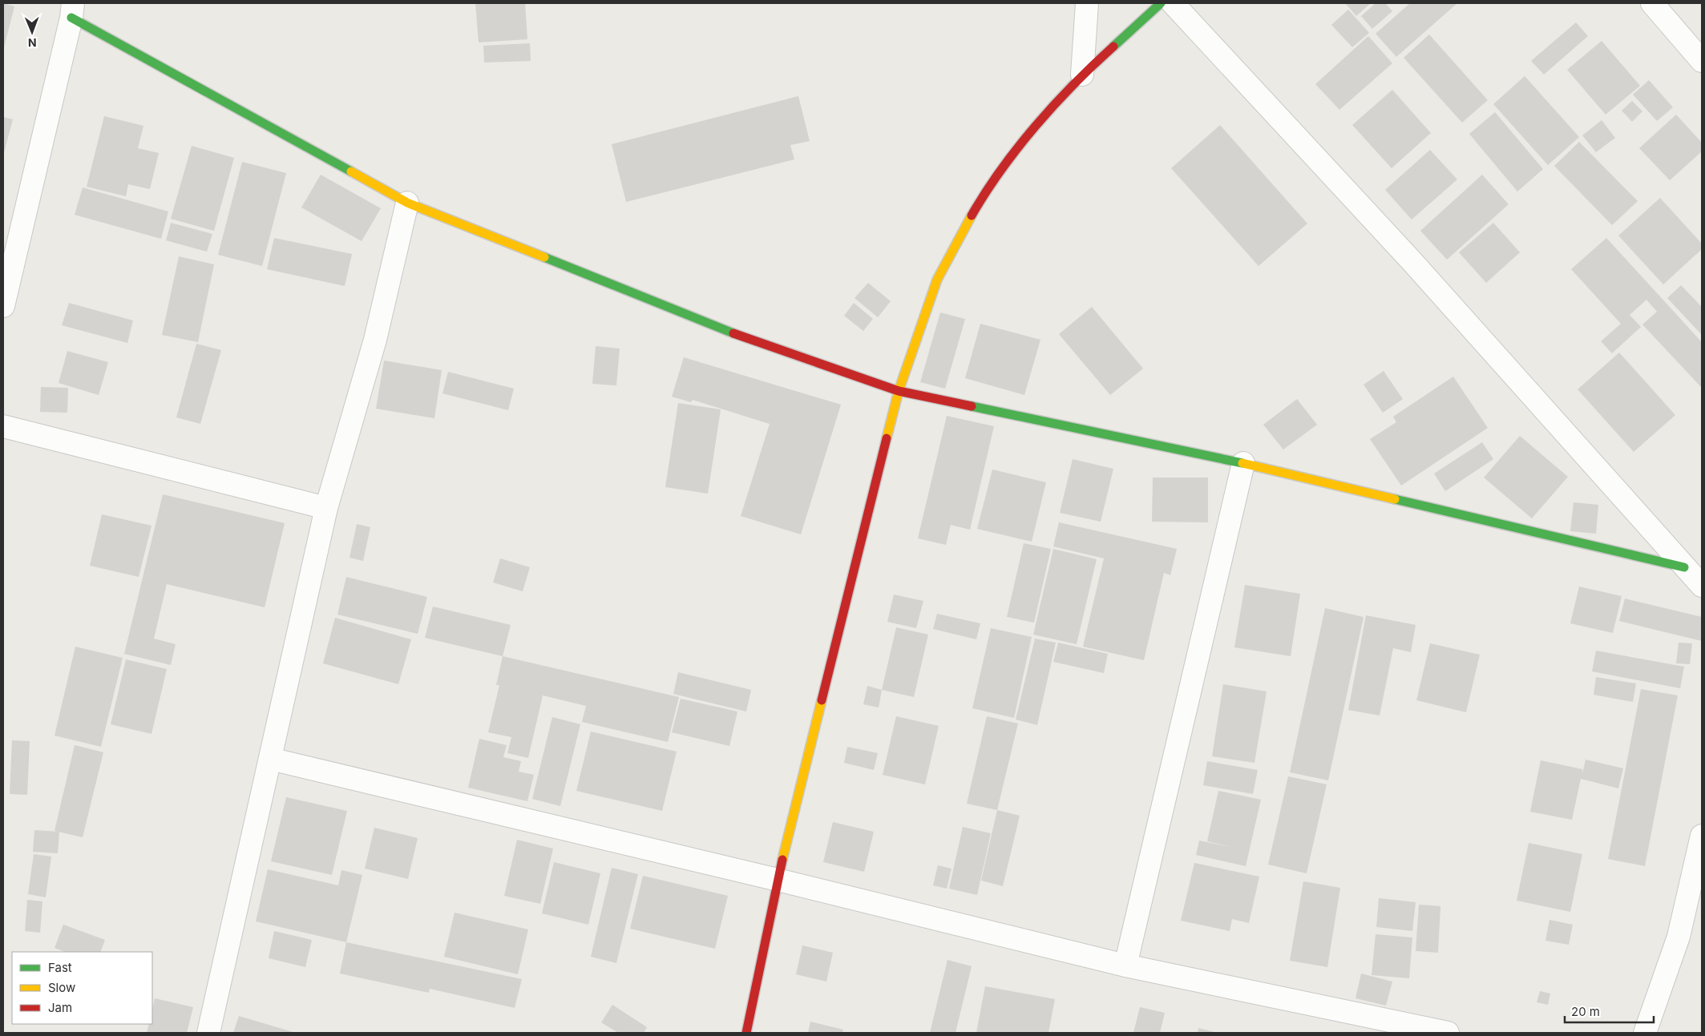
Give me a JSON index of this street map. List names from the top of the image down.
{
  "legend": ["Fast", "Slow", "Jam"],
  "scale_bar": "20 m",
  "north": "bottom"
}
